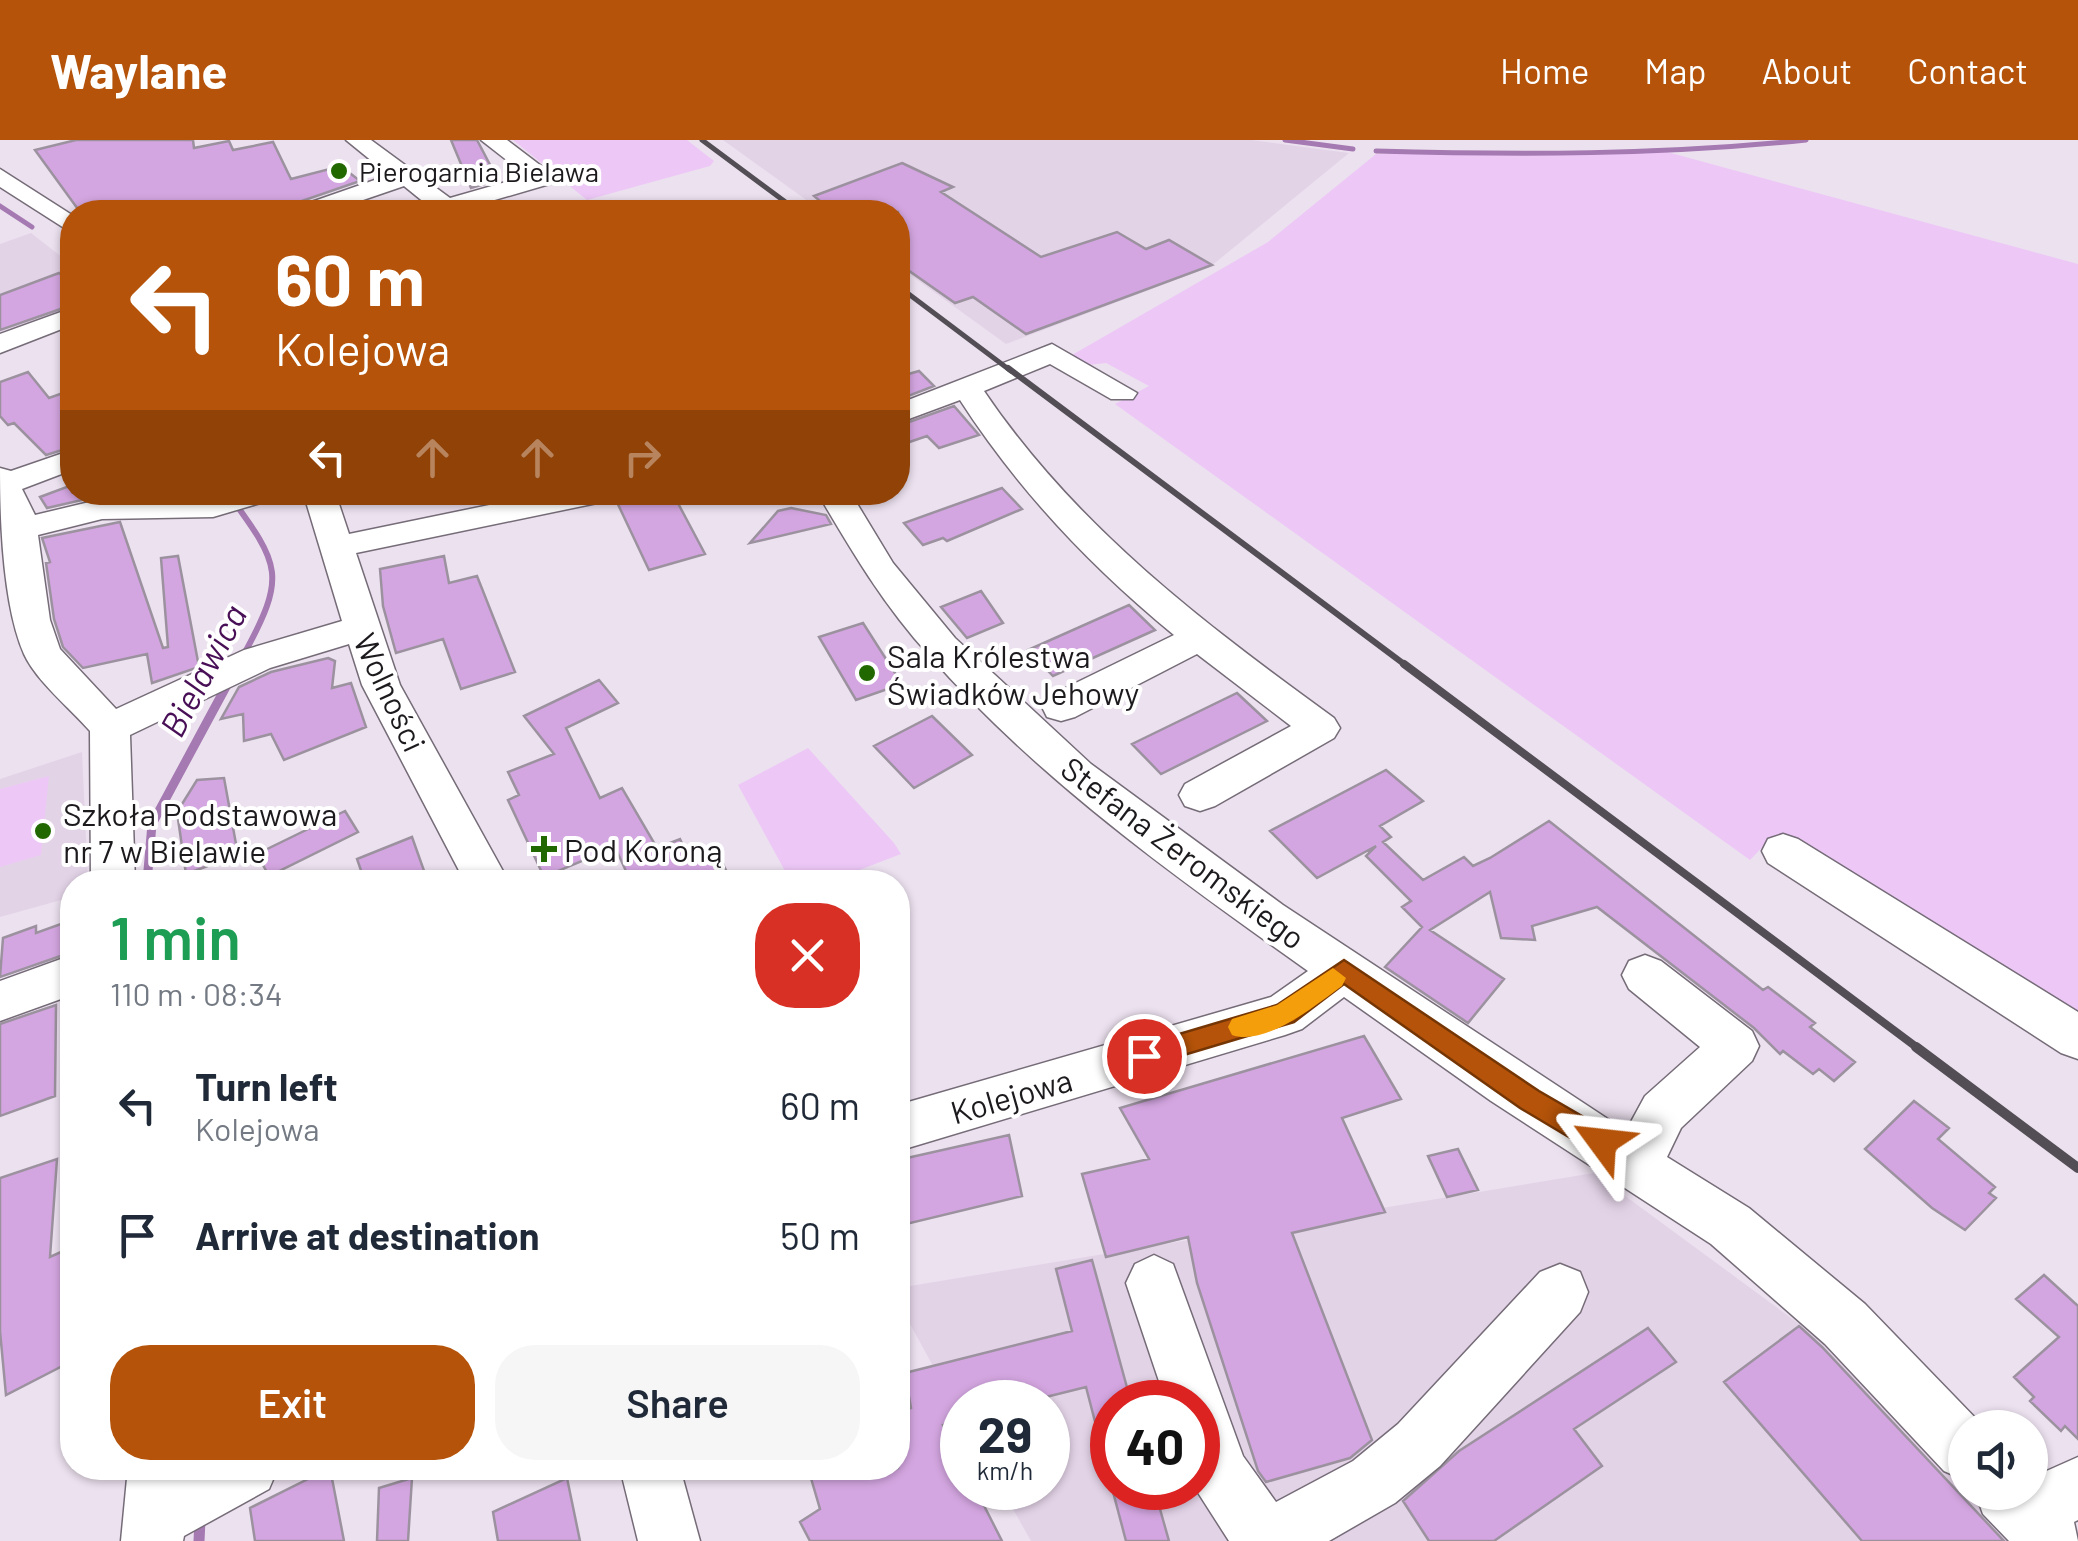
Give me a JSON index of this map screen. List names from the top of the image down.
{
  "streets": {
    "street": ["Wolności", "Stefana Żeromskiego", "Kolejowa"]
  },
  "crossings": [
    ["Stefana Żeromskiego", "Kolejowa"]
  ],
  "water": ["Bielawica"],
  "places": {
    "other": ["Pierogarnia Bielawa", "Sala Królestwa Świadków Jehowy", "Szkoła Podstawowa nr 7 w Bielawie"],
    "health": ["Pod Koroną"]
  },
  "page": {
    "header": "Waylane",
    "nav": [
      "Home",
      "Map",
      "About",
      "Contact"
    ],
    "turn": ["60 m", "Kolejowa"],
    "heading": ["1 min", "110 m · 08:34"],
    "list": [
      {
        "name": "Turn left",
        "note": "Kolejowa",
        "value": "60 m"
      },
      {
        "name": "Arrive at destination",
        "value": "50 m"
      }
    ],
    "buttons": ["Exit", "Share"],
    "speed": "29 km/h",
    "limit": "40"
  }
}
